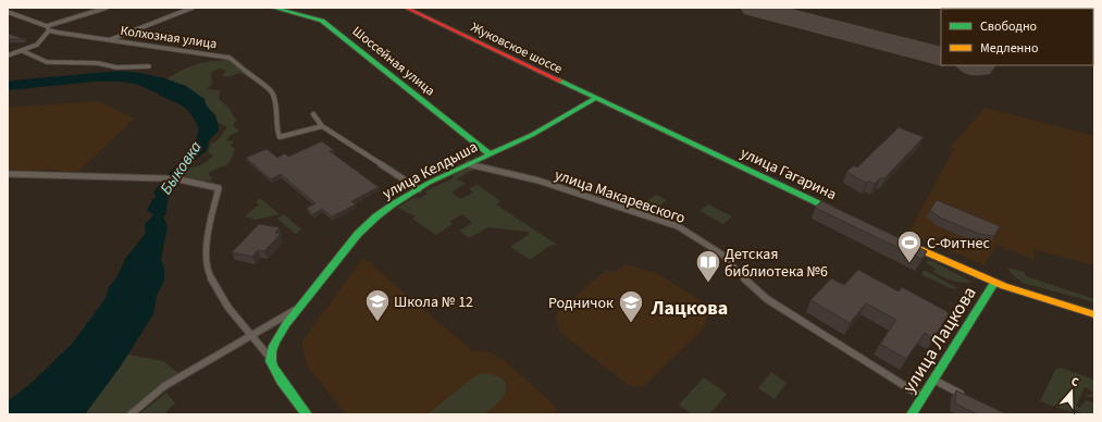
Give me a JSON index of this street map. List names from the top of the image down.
{
  "streets": {
    "street": [
      "Колхозная улица",
      "Жуковское шоссе",
      "Шоссейная улица",
      "улица Келдыша",
      "улица Гагарина",
      "улица Макаревского",
      "улица Лацкова"
    ]
  },
  "crossings": [
    ["Жуковское шоссе", "улица Келдыша"],
    ["Жуковское шоссе", "улица Гагарина"],
    ["Шоссейная улица", "улица Келдыша"],
    ["улица Келдыша", "улица Гагарина"],
    ["улица Келдыша", "улица Макаревского"],
    ["улица Макаревского", "улица Лацкова"]
  ],
  "districts": ["Лацкова"],
  "water": ["Быковка"],
  "places": {
    "sports": ["С-Фитнес"],
    "library": ["Детская библиотека №6"],
    "school or university": ["Школа № 12", "Родничок"]
  },
  "legend": ["Свободно", "Медленно"],
  "north": "top"
}
